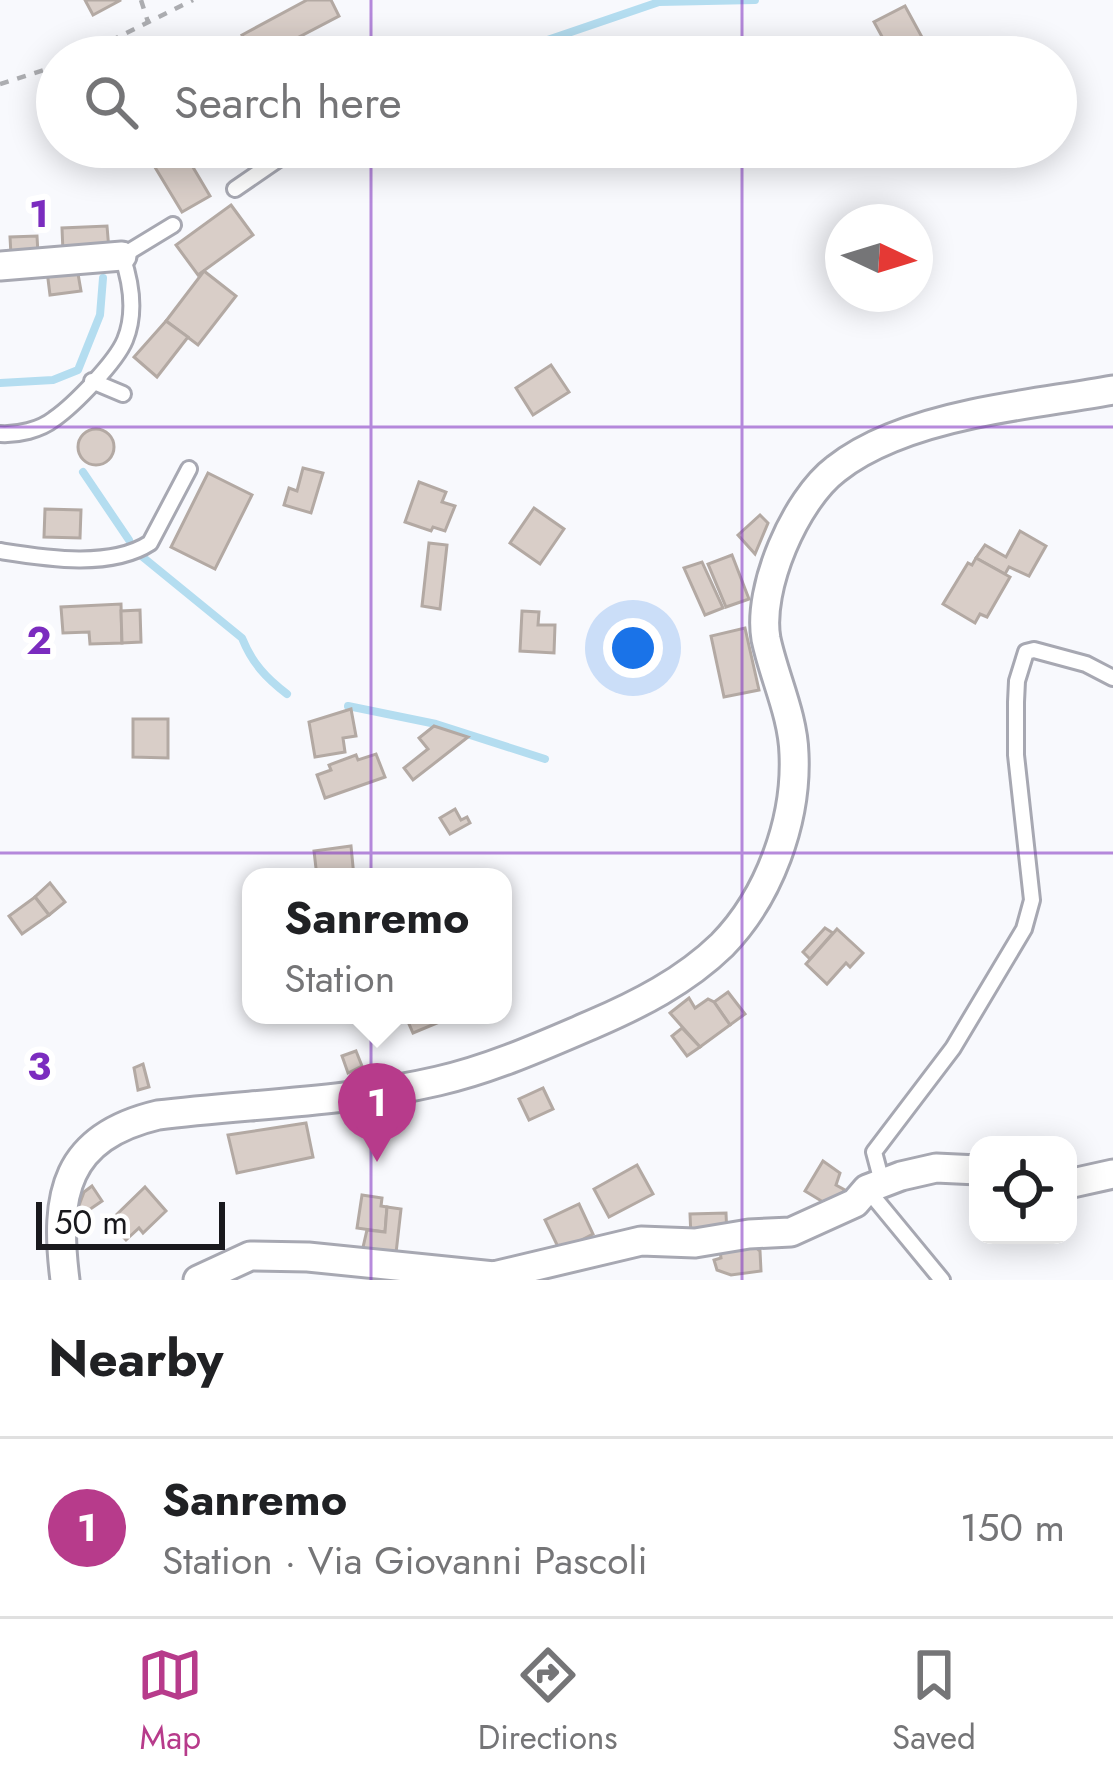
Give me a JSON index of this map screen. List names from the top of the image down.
{
  "scale_bar": "50 m",
  "north": "right",
  "page": {
    "search": "Search here",
    "popup": ["Sanremo", "Station"],
    "pins": "1",
    "scale": "50 m",
    "heading": "Nearby",
    "list": [
      {
        "mark": "1",
        "name": "Sanremo",
        "note": "Station · Via Giovanni Pascoli",
        "value": "150 m"
      }
    ],
    "nav": ["Map", "Directions", "Saved"]
  },
  "grid": {
    "rows": ["1", "2", "3"]
  }
}
